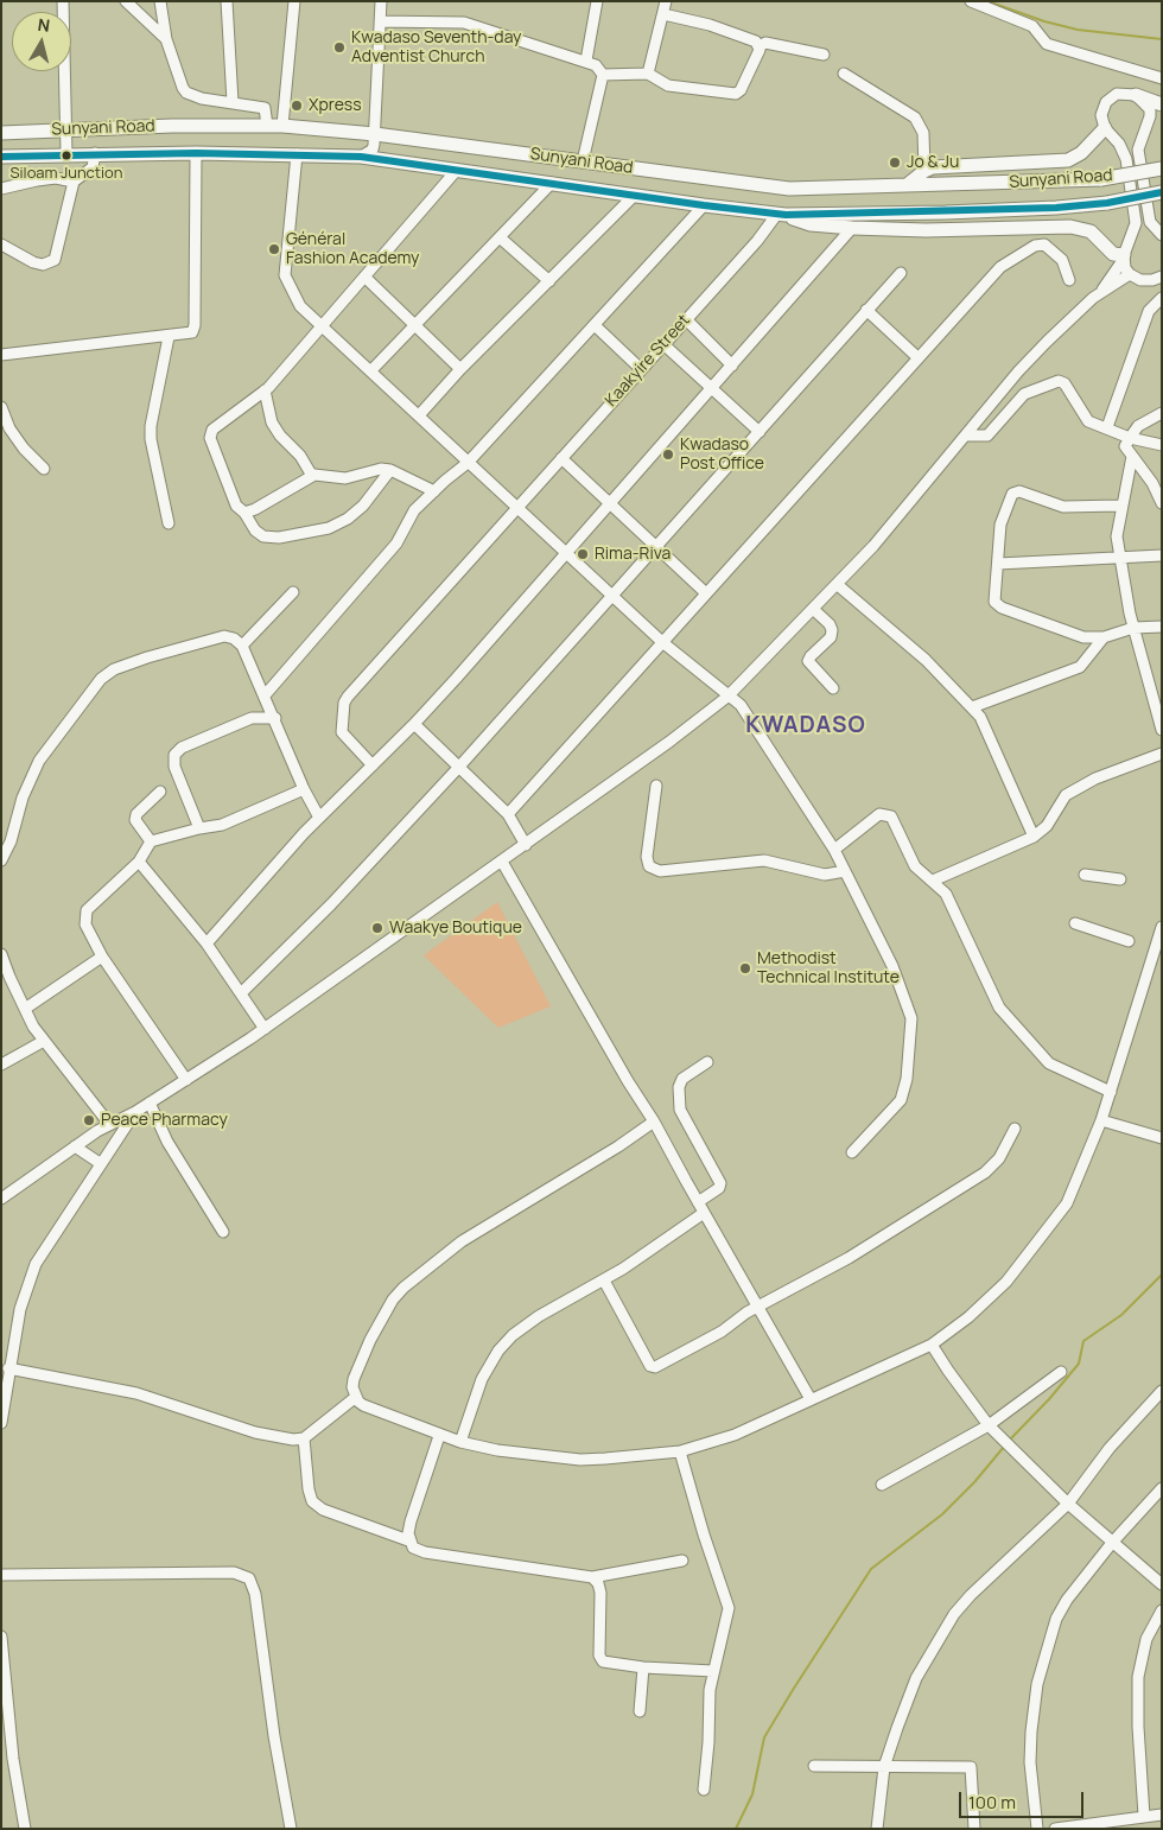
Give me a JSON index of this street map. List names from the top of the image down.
{
  "streets": {
    "main road": ["Sunyani Road"],
    "street": ["Kaakyire Street"]
  },
  "districts": ["KWADASO"],
  "places": [
    "Kwadaso Seventh-day Adventist Church",
    "Xpress",
    "Siloam Junction",
    "Jo & Ju",
    "Général Fashion Academy",
    "Kwadaso Post Office",
    "Rima-Riva",
    "Waakye Boutique",
    "Methodist Technical Institute",
    "Peace Pharmacy"
  ],
  "scale_bar": "100 m",
  "north": "top"
}
